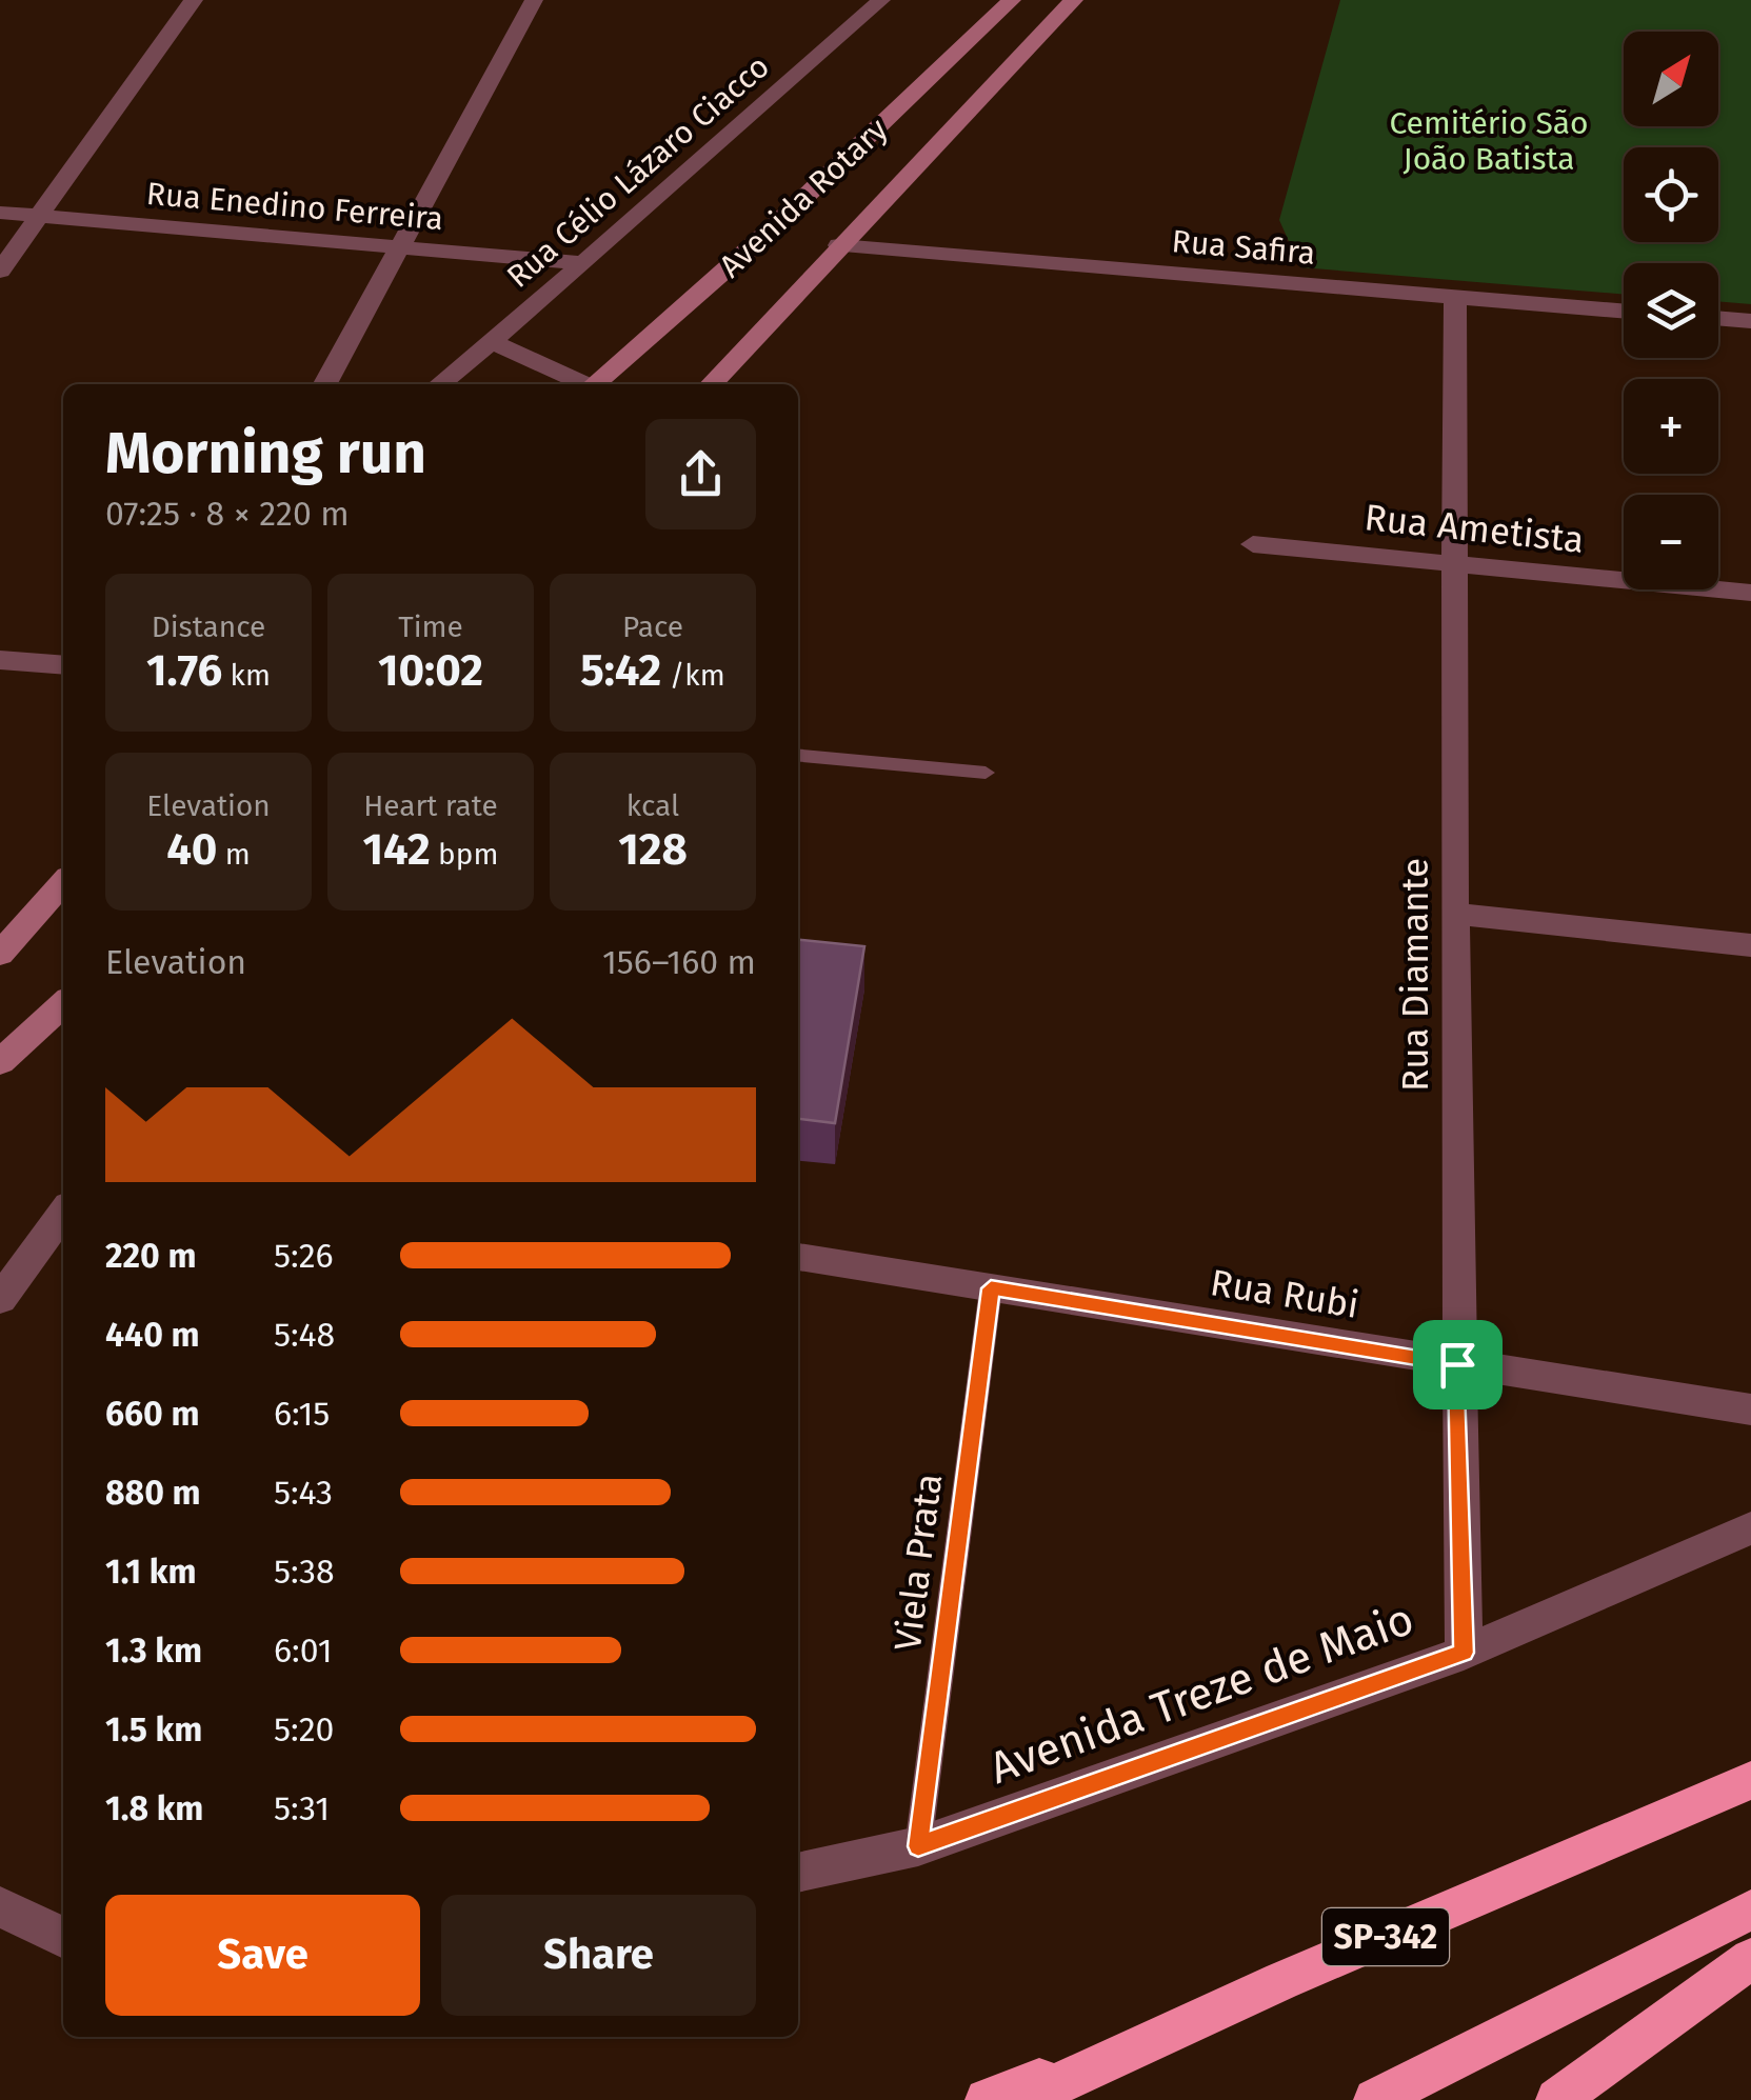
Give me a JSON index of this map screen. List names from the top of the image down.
{
  "streets": {
    "highway": ["SP-342"],
    "main road": ["Avenida Rotary"],
    "street": [
      "Rua Célio Lázaro Ciacco",
      "Rua Enedino Ferreira",
      "Rua Safira",
      "Rua Ametista",
      "Rua Diamante",
      "Rua Rubi",
      "Avenida Treze de Maio"
    ],
    "lane": ["Viela Prata"]
  },
  "crossings": [
    ["Rua Célio Lázaro Ciacco", "Rua Enedino Ferreira"],
    ["Avenida Rotary", "Rua Safira"],
    ["Rua Safira", "Rua Diamante"],
    ["Rua Ametista", "Rua Diamante"],
    ["Rua Diamante", "Rua Rubi"],
    ["Rua Diamante", "Avenida Treze de Maio"],
    ["Rua Rubi", "Viela Prata"],
    ["Viela Prata", "Avenida Treze de Maio"]
  ],
  "parks": ["Cemitério São João Batista"],
  "north": "top right",
  "page": {
    "map_buttons": ["+", "−"],
    "heading": ["Morning run", "07:25 · 8 × 220 m"],
    "stats": [
      ["Distance", "1.76 km"],
      ["Time", "10:02"],
      ["Pace", "5:42 /km"],
      ["Elevation", "40 m"],
      ["Heart rate", "142 bpm"],
      ["kcal", "128"]
    ],
    "chart": ["Elevation", "156–160 m"],
    "list": [
      {
        "name": "220 m",
        "note": "5:26"
      },
      {
        "name": "440 m",
        "note": "5:48"
      },
      {
        "name": "660 m",
        "note": "6:15"
      },
      {
        "name": "880 m",
        "note": "5:43"
      },
      {
        "name": "1.1 km",
        "note": "5:38"
      },
      {
        "name": "1.3 km",
        "note": "6:01"
      },
      {
        "name": "1.5 km",
        "note": "5:20"
      },
      {
        "name": "1.8 km",
        "note": "5:31"
      }
    ],
    "buttons": ["Save", "Share"]
  }
}
